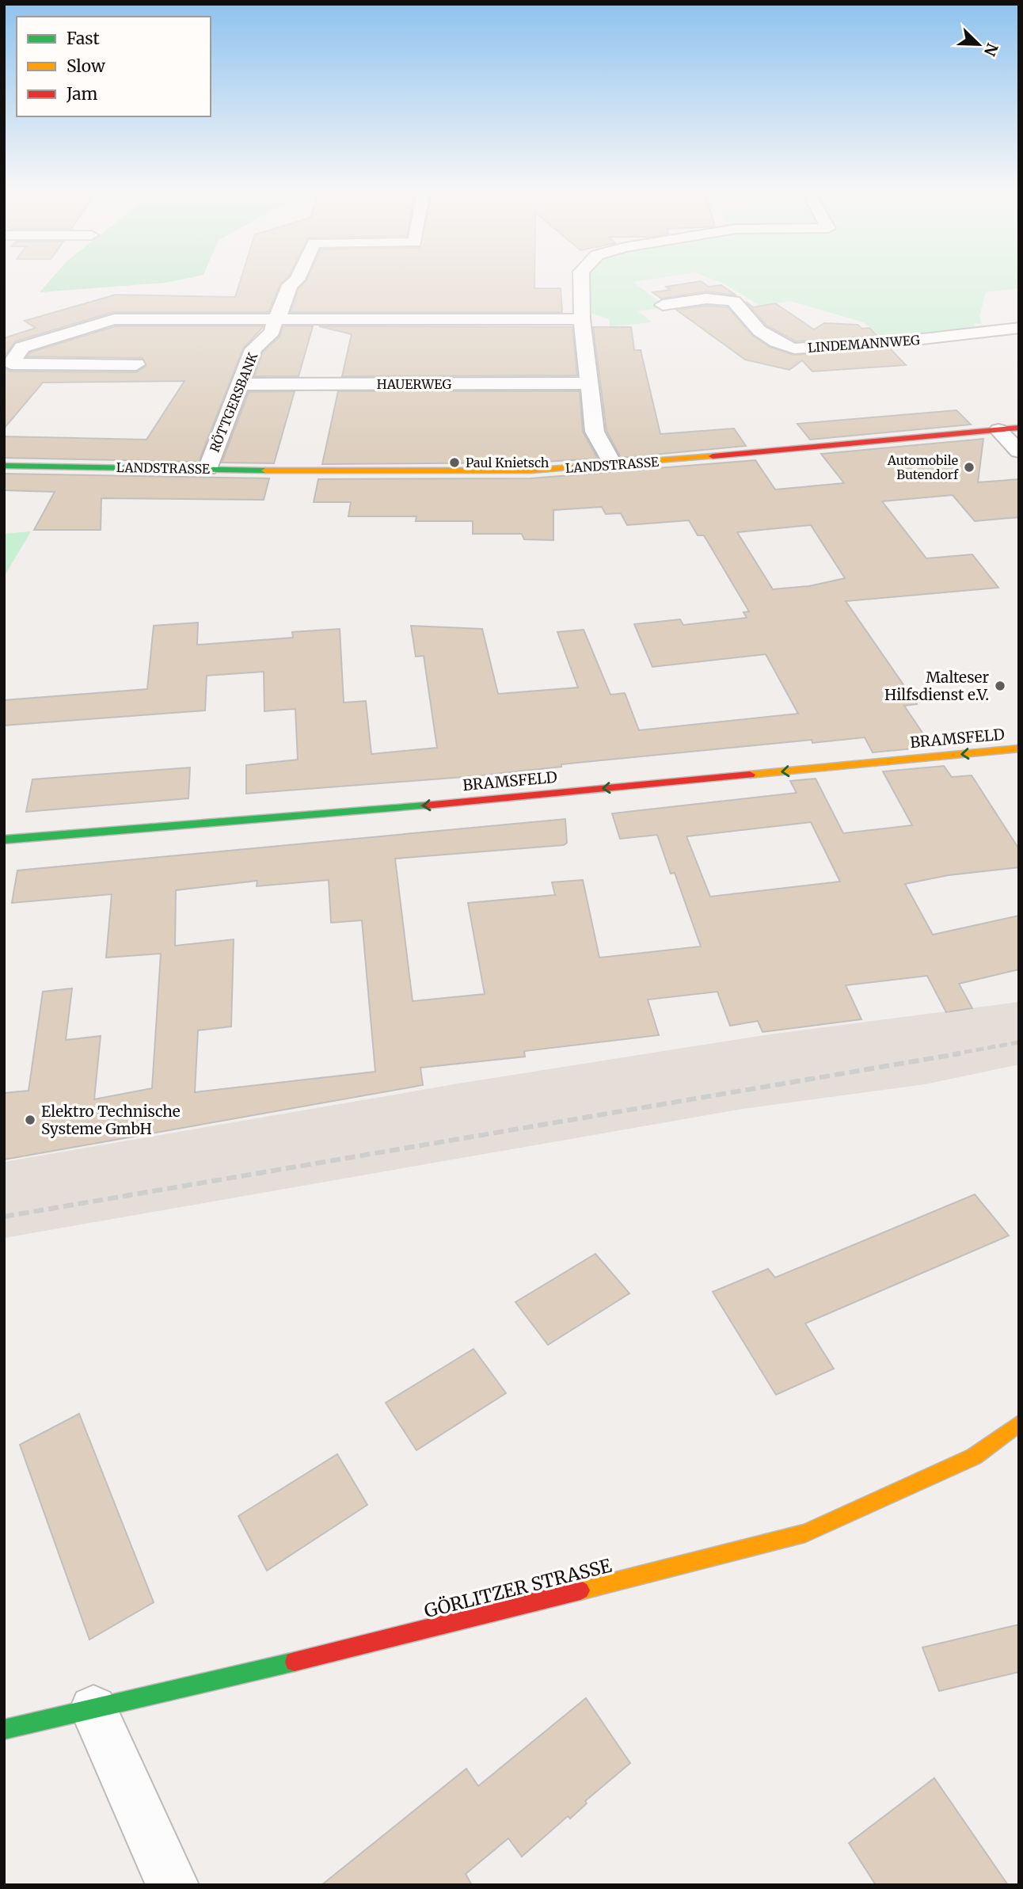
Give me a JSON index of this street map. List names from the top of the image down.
{
  "streets": {
    "street": [
      "LINDEMANNWEG",
      "HAUERWEG",
      "RÖTTGERSBANK",
      "LANDSTRASSE",
      "BRAMSFELD",
      "GÖRLITZER STRASSE"
    ]
  },
  "crossings": [
    ["HAUERWEG", "RÖTTGERSBANK"],
    ["RÖTTGERSBANK", "LANDSTRASSE"]
  ],
  "one_way": ["BRAMSFELD"],
  "places": [
    "Paul Knietsch",
    "Automobile Butendorf",
    "Malteser Hilfsdienst e.V.",
    "Elektro Technische Systeme GmbH"
  ],
  "legend": ["Fast", "Slow", "Jam"],
  "north": "bottom right"
}
